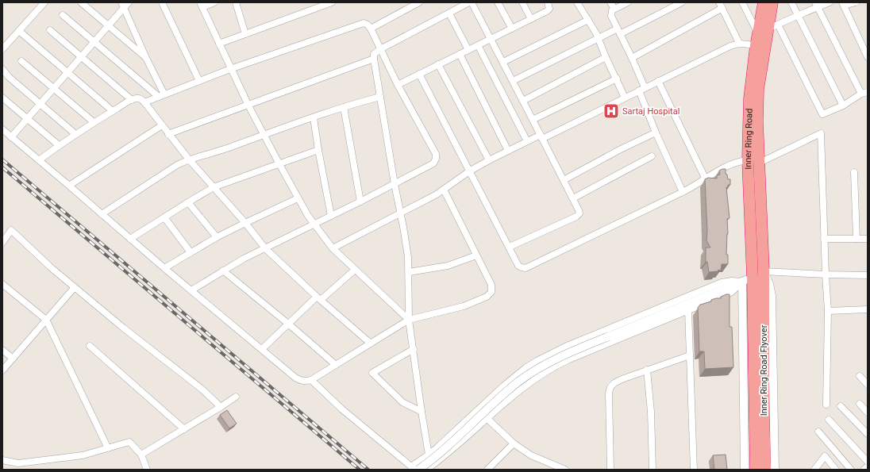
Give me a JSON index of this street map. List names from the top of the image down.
{
  "streets": {
    "highway": ["Inner Ring Road", "Inner Ring Road Flyover"]
  },
  "crossings": [
    ["Inner Ring Road", "Inner Ring Road Flyover"]
  ],
  "places": {
    "hospital": ["Sartaj Hospital"]
  }
}
